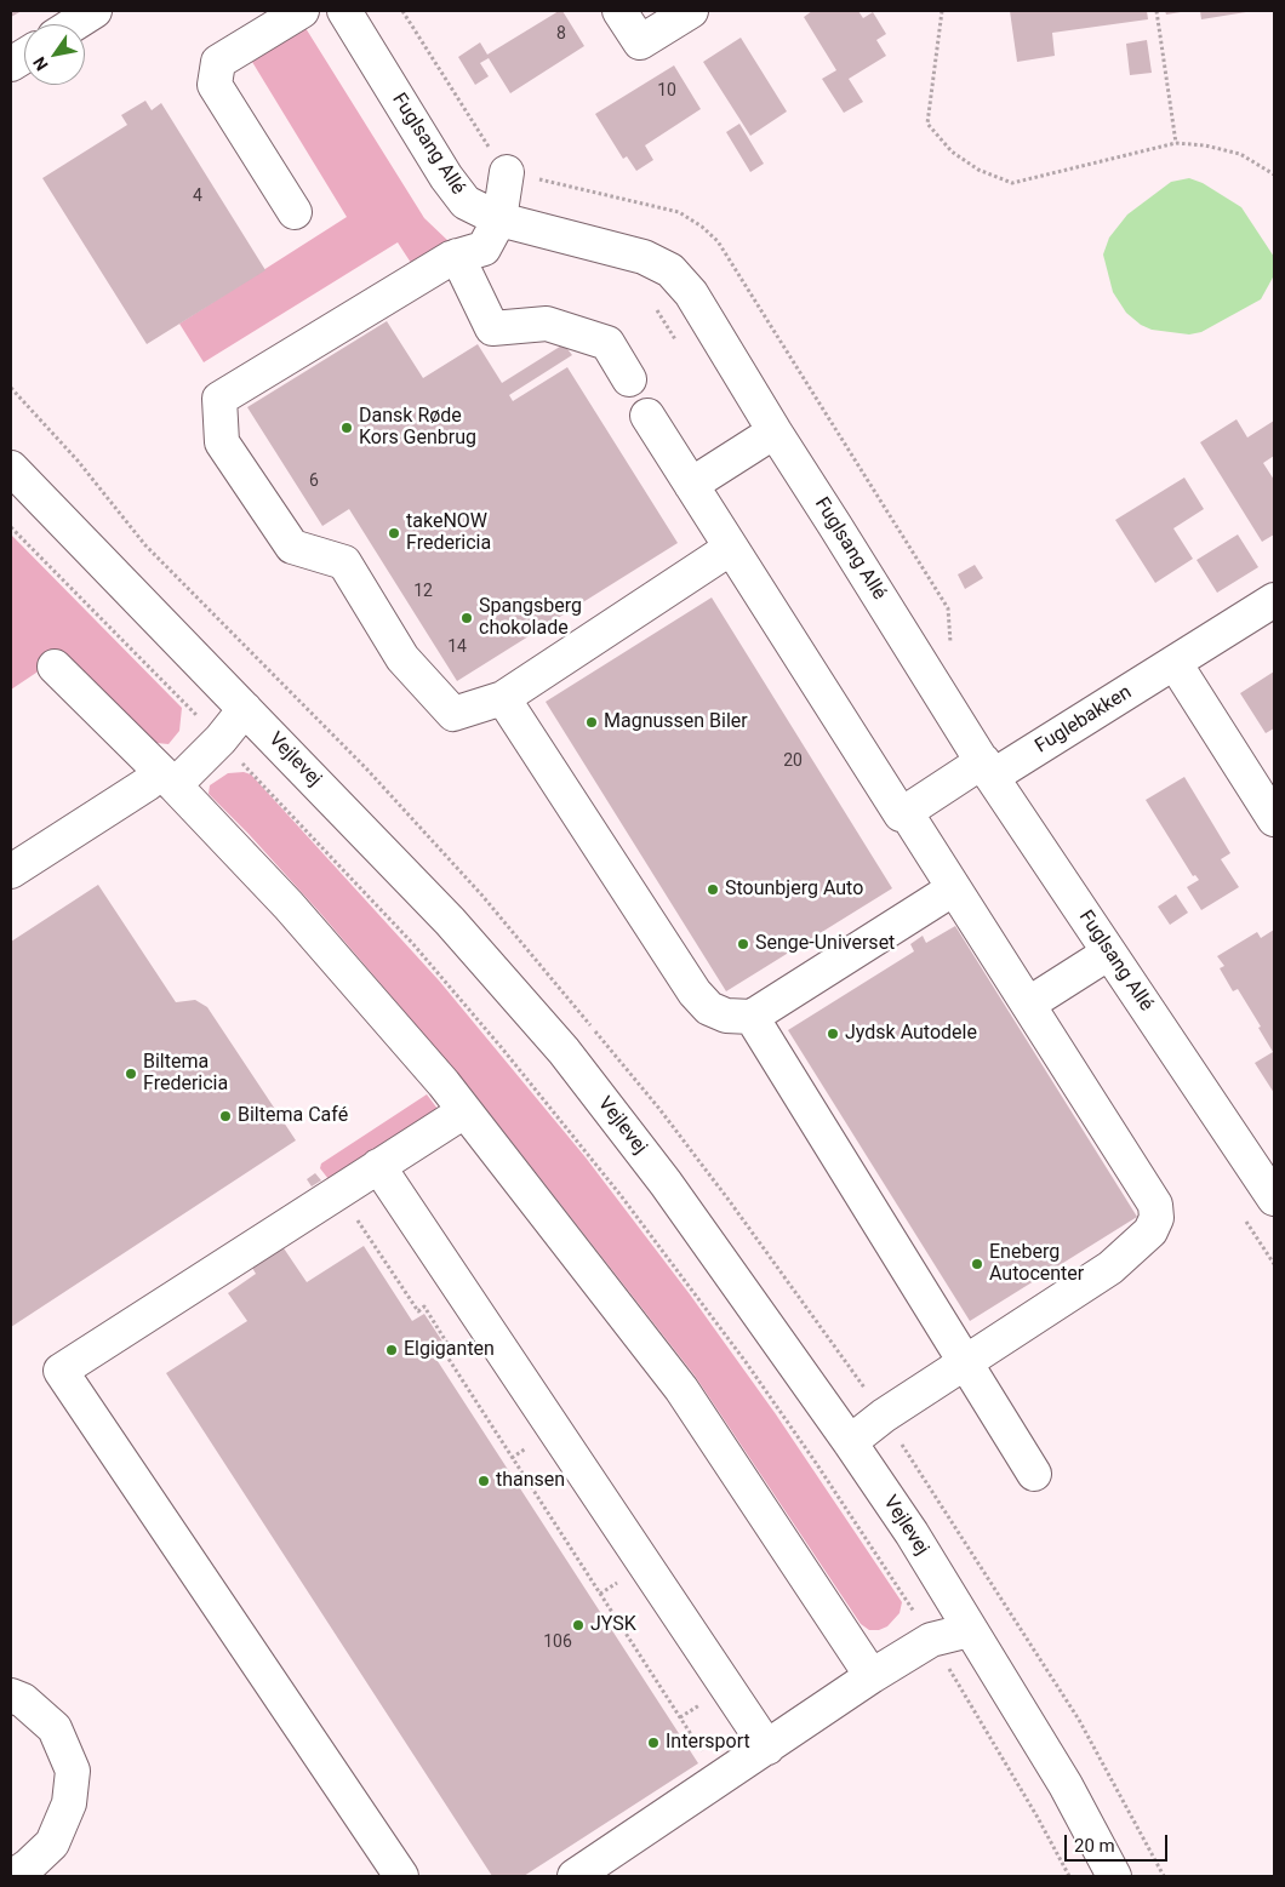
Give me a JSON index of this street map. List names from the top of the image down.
{
  "streets": {
    "street": ["Fuglsang Allé", "Fuglebakken", "Vejlevej"]
  },
  "crossings": [
    ["Fuglsang Allé", "Fuglebakken"]
  ],
  "places": [
    "Dansk Røde Kors Genbrug",
    "takeNOW Fredericia",
    "Spangsberg chokolade",
    "Magnussen Biler",
    "Stounbjerg Auto",
    "Senge-Universet",
    "Jydsk Autodele",
    "Biltema Fredericia",
    "Biltema Café",
    "Eneberg Autocenter",
    "Elgiganten",
    "thansen",
    "JYSK",
    "Intersport"
  ],
  "house_numbers": [
    "8",
    "10",
    "4",
    "6",
    "12",
    "14",
    "20",
    "106"
  ],
  "scale_bar": "20 m",
  "north": "bottom left"
}
